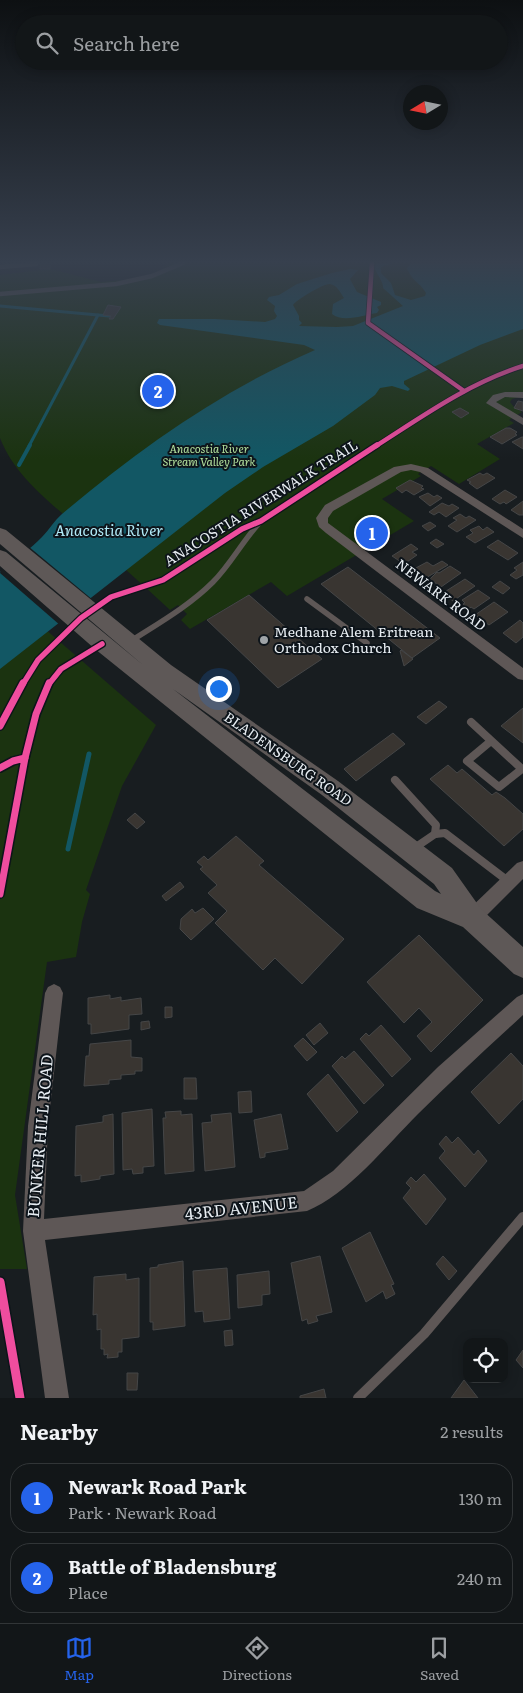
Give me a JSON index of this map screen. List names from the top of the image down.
{
  "streets": {
    "main road": ["BLADENSBURG ROAD"],
    "street": ["NEWARK ROAD", "BUNKER HILL ROAD", "43RD AVENUE"],
    "cycle path": ["ANACOSTIA RIVERWALK TRAIL"]
  },
  "crossings": [
    ["BUNKER HILL ROAD", "43RD AVENUE"]
  ],
  "water": ["Anacostia River"],
  "parks": ["Anacostia River Stream Valley Park"],
  "places": ["Medhane Alem Eritrean Orthodox Church"],
  "north": "left",
  "page": {
    "search": "Search here",
    "pins": ["2", "1"],
    "heading": ["Nearby", "2 results"],
    "list": [
      {
        "mark": "1",
        "name": "Newark Road Park",
        "note": "Park · Newark Road",
        "value": "130 m"
      },
      {
        "mark": "2",
        "name": "Battle of Bladensburg",
        "note": "Place",
        "value": "240 m"
      }
    ],
    "nav": ["Map", "Directions", "Saved"]
  }
}
